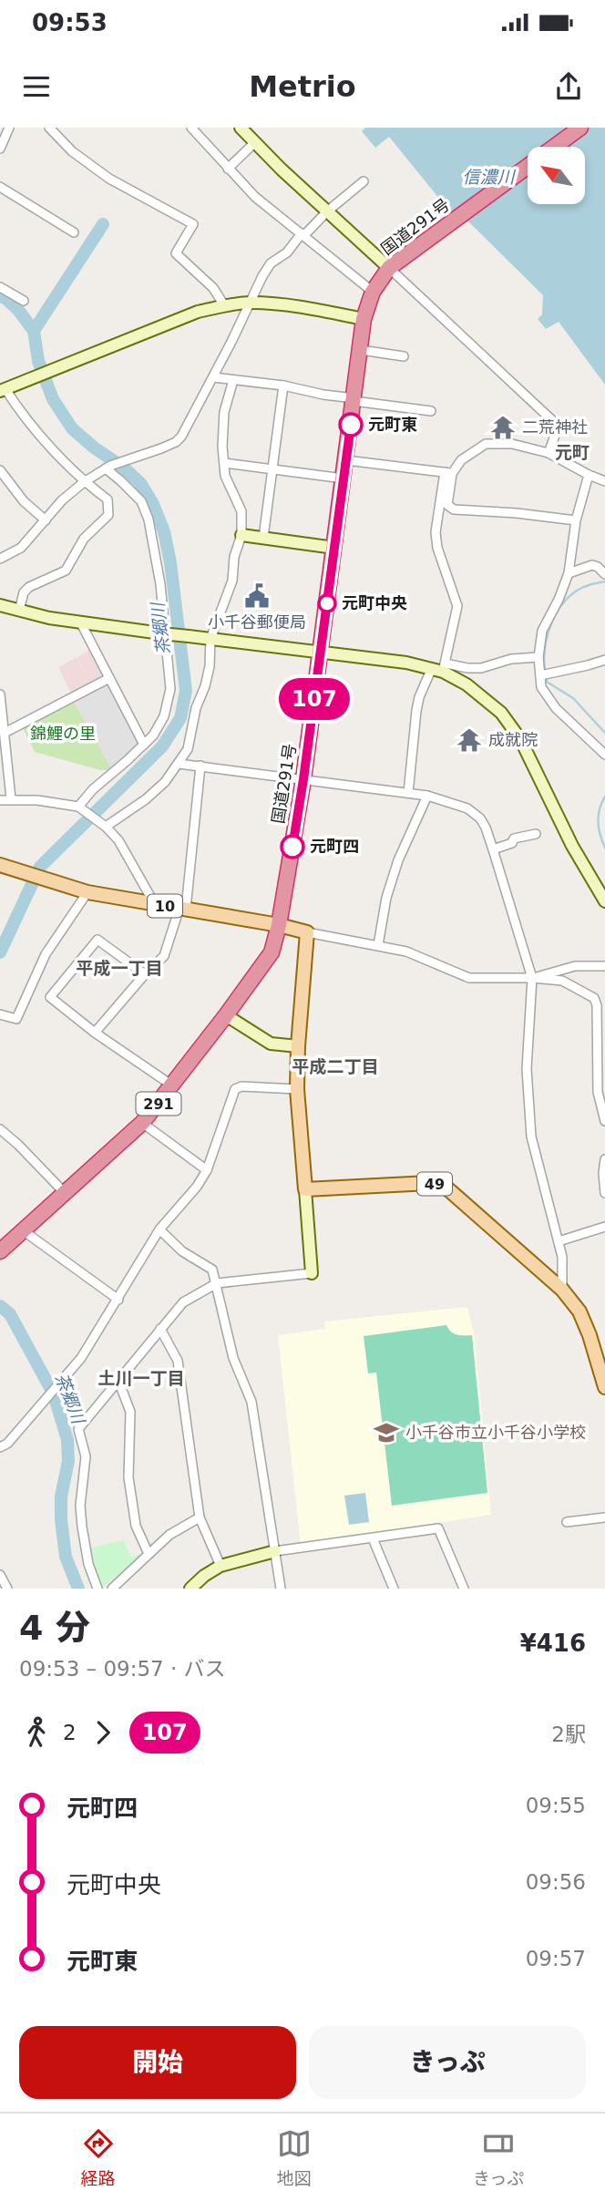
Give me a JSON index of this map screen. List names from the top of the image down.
{
  "streets": {
    "highway": ["国道291号", "291"],
    "main road": ["10", "49"]
  },
  "crossings": [
    ["国道291号", "10"]
  ],
  "districts": [
    "元町",
    "平成一丁目",
    "平成二丁目",
    "土川一丁目"
  ],
  "water": ["信濃川", "茶郷川"],
  "parks": ["錦鯉の里"],
  "places": {
    "other": ["元町東", "元町中央", "元町四"],
    "temple": ["二荒神社", "成就院"],
    "public building": ["小千谷郵便局"],
    "school or university": ["小千谷市立小千谷小学校"]
  },
  "lines": ["bus line 107"],
  "north": "top left",
  "page": {
    "status": "09:53",
    "header": "Metrio",
    "on_map": "107",
    "heading": ["4 分", "09:53 – 09:57 · バス", "¥416"],
    "legs": ["2", "107", "2駅"],
    "list": [
      {
        "name": "元町四",
        "value": "09:55"
      },
      {
        "name": "元町中央",
        "value": "09:56"
      },
      {
        "name": "元町東",
        "value": "09:57"
      }
    ],
    "buttons": ["開始", "きっぷ"],
    "tabs": ["経路", "地図", "きっぷ"]
  }
}
